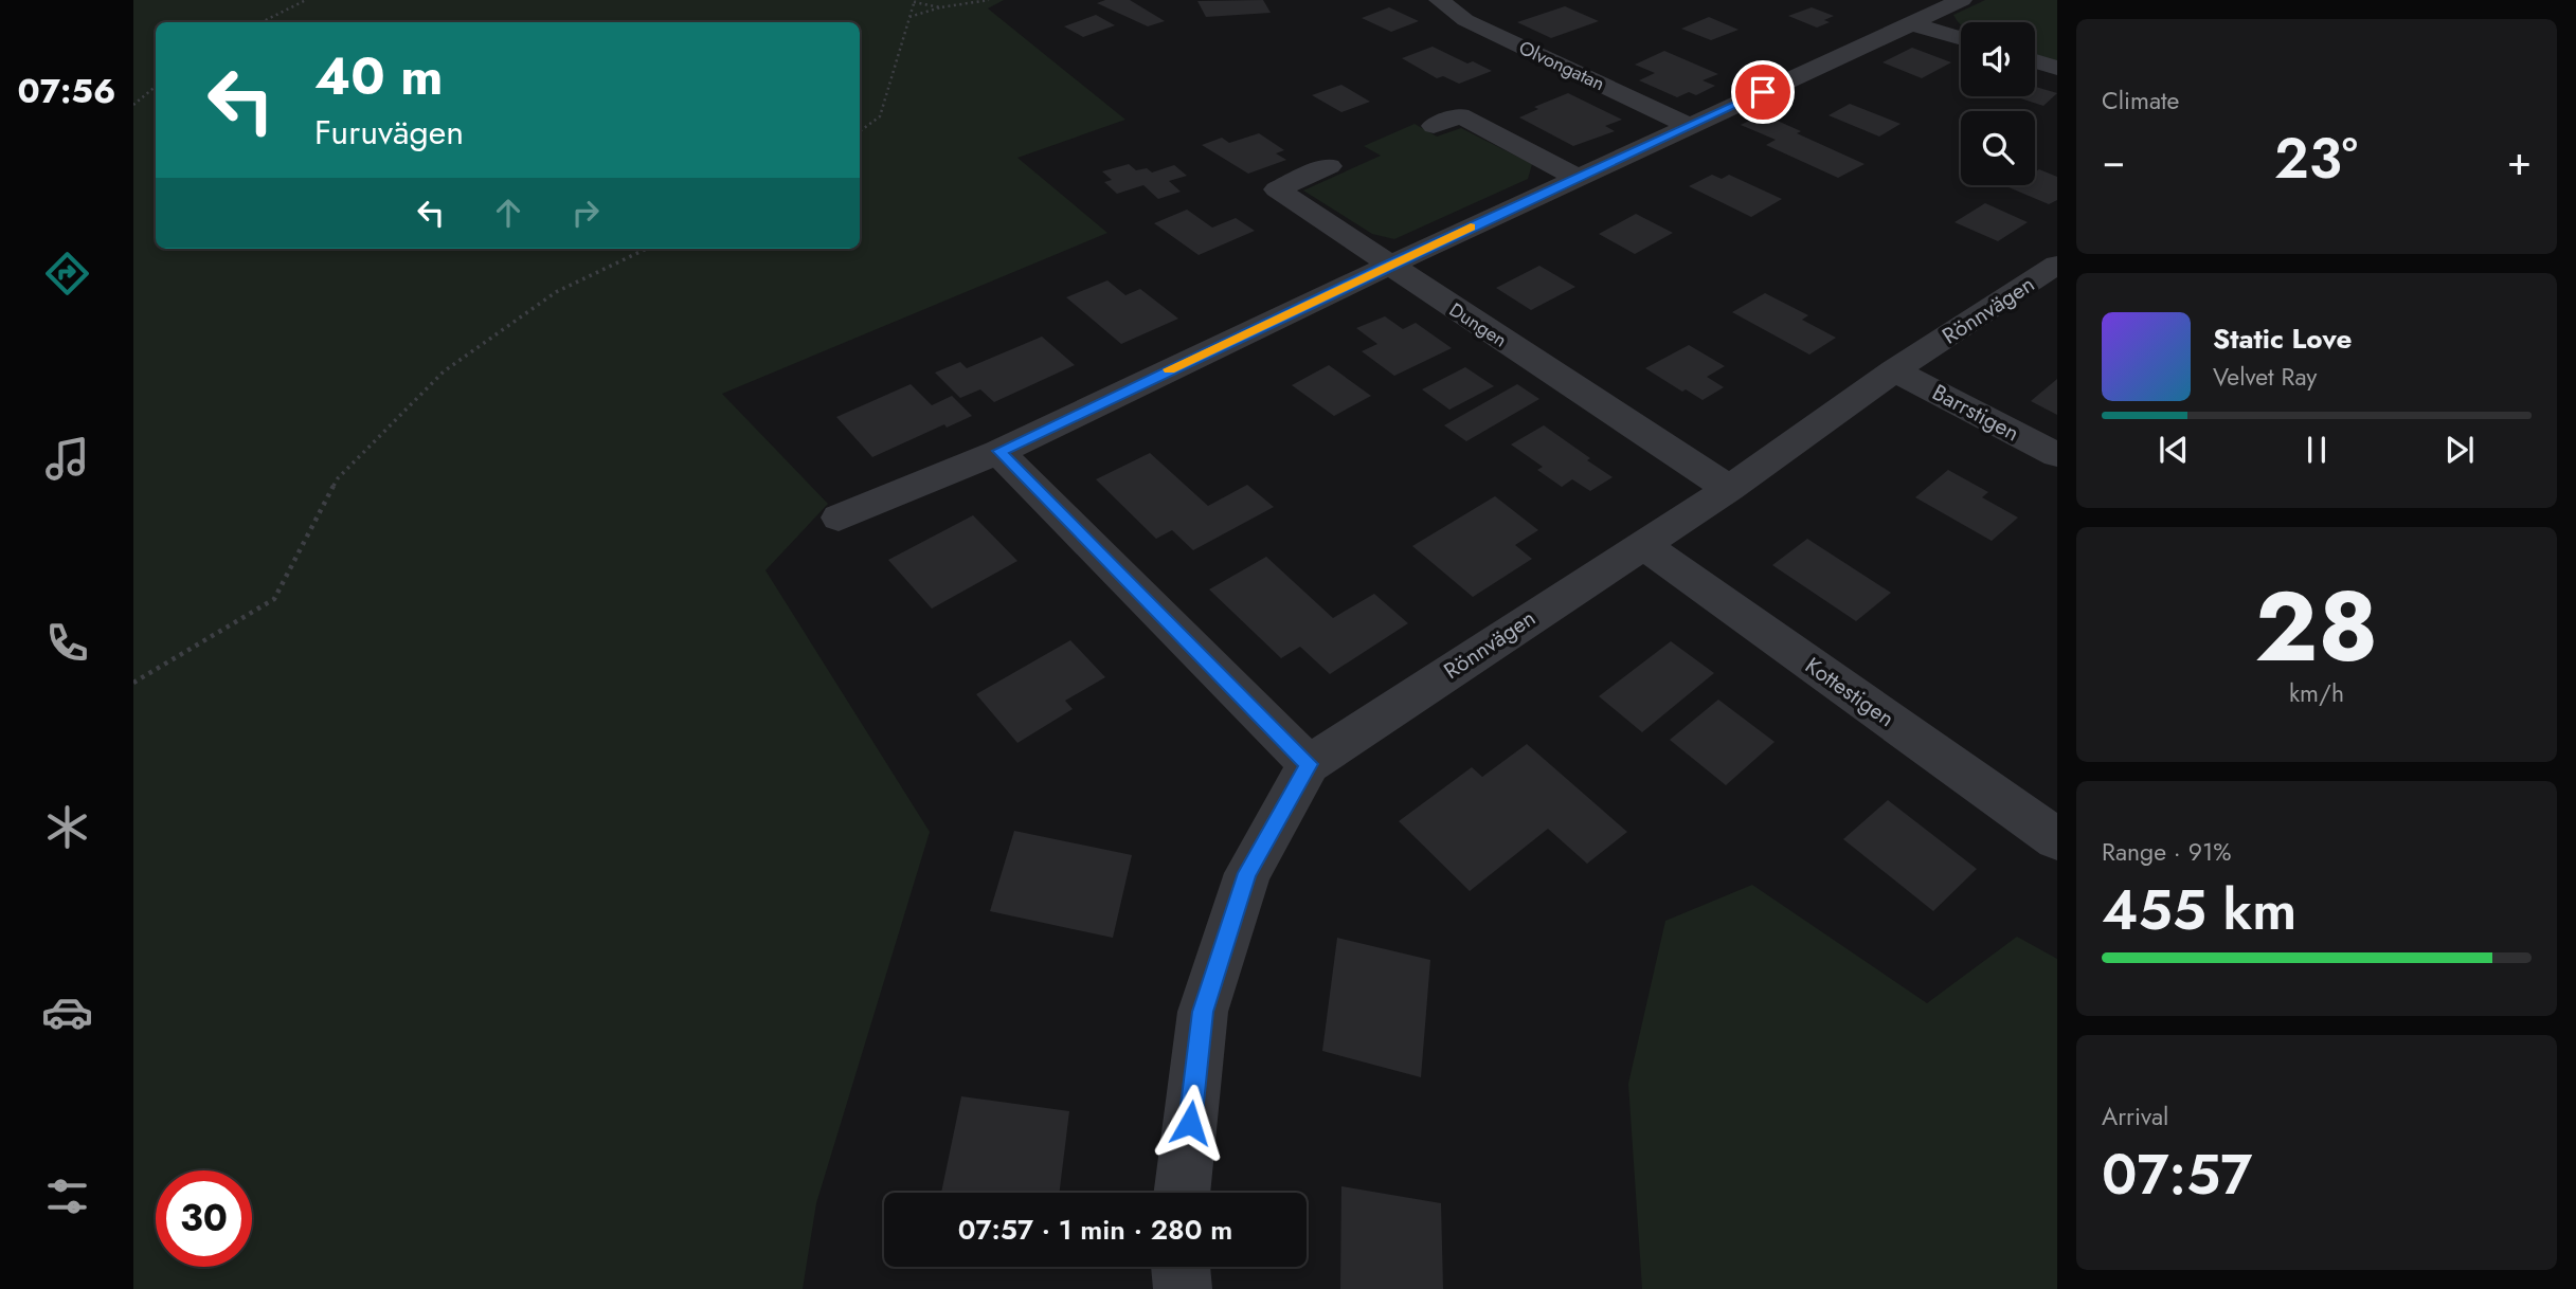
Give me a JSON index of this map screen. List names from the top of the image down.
{
  "streets": {
    "street": [
      "Olvongatan",
      "Rönnvägen",
      "Dungen",
      "Barrstigen",
      "Kottestigen"
    ]
  },
  "crossings": [
    ["Rönnvägen", "Dungen"],
    ["Rönnvägen", "Barrstigen"],
    ["Rönnvägen", "Kottestigen"]
  ],
  "page": {
    "tabs": "07:56",
    "tile": [
      "Climate",
      ["28", "km/h"],
      ["Range · 91%", "455 km"],
      ["Arrival", "07:57"]
    ],
    "turn": ["40 m", "Furuvägen"],
    "heat": ["−", "23°", "+"],
    "song": ["Static Love", "Velvet Ray"],
    "limit": "30",
    "trip": "07:57 · 1 min · 280 m"
  }
}
